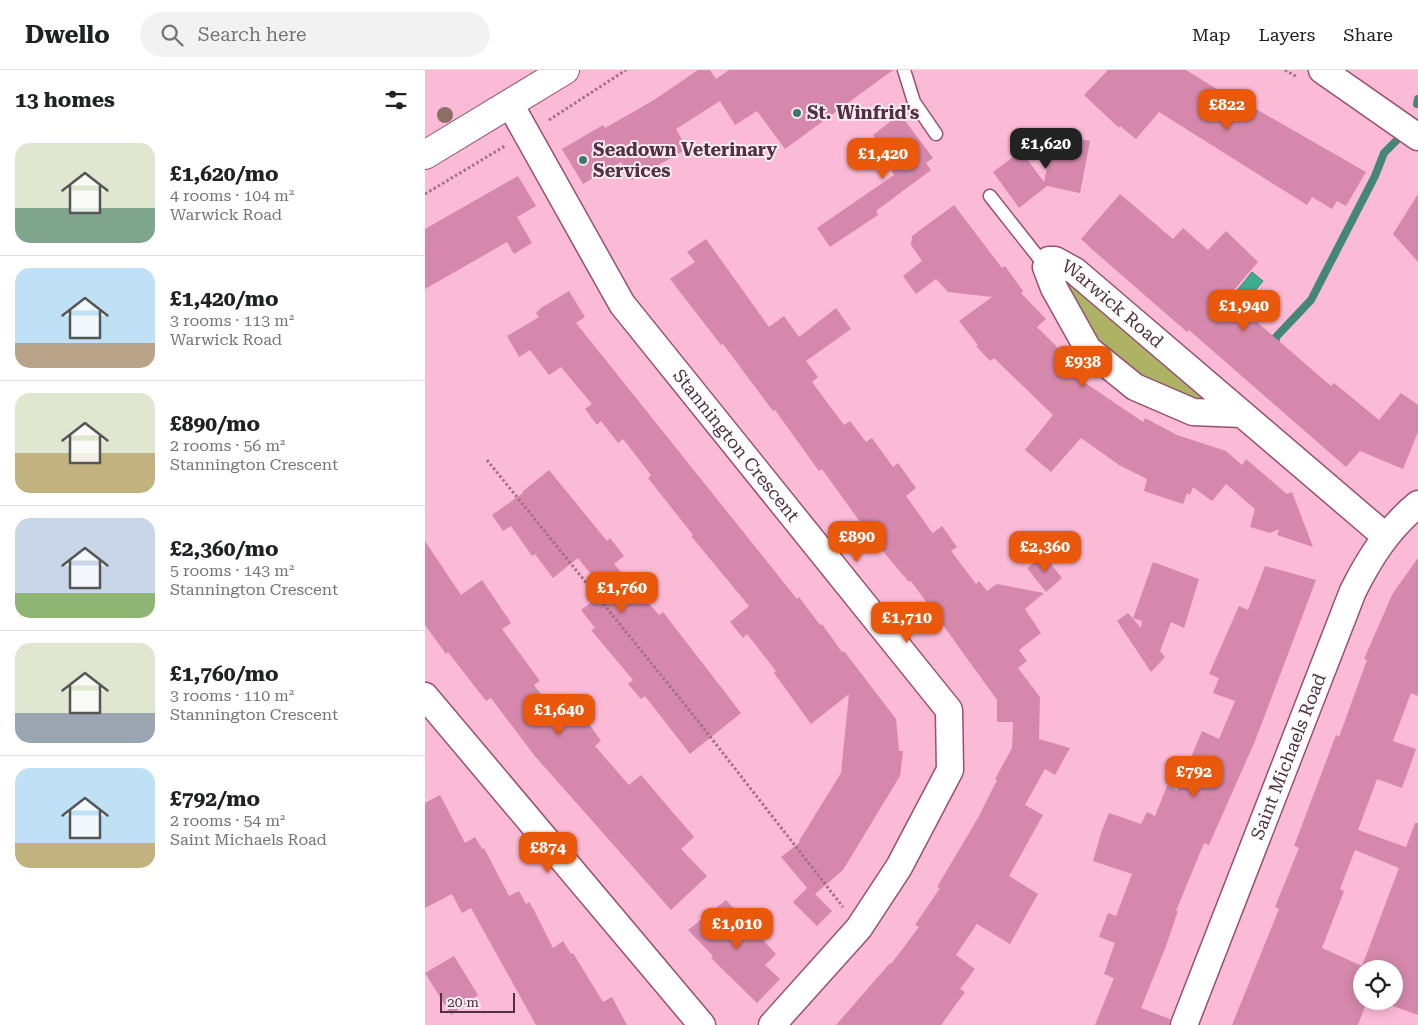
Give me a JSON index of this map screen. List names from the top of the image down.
{
  "streets": {
    "street": ["Warwick Road", "Stannington Crescent", "Saint Michaels Road"]
  },
  "crossings": [
    ["Warwick Road", "Saint Michaels Road"]
  ],
  "places": ["St. Winfrid's", "Seadown Veterinary Services"],
  "scale_bar": "20 m",
  "page": {
    "header": "Dwello",
    "search": "Search here",
    "nav": ["Map", "Layers", "Share"],
    "heading": "13 homes",
    "price": [
      "£822",
      "£1,620",
      "£1,420",
      "£1,940",
      "£938",
      "£890",
      "£2,360",
      "£1,760",
      "£1,710",
      "£1,640",
      "£792",
      "£874",
      "£1,010"
    ],
    "list": [
      {
        "name": "£1,620/mo",
        "note": "4 rooms · 104 m² · Warwick Road"
      },
      {
        "name": "£1,420/mo",
        "note": "3 rooms · 113 m² · Warwick Road"
      },
      {
        "name": "£890/mo",
        "note": "2 rooms · 56 m² · Stannington Crescent"
      },
      {
        "name": "£2,360/mo",
        "note": "5 rooms · 143 m² · Stannington Crescent"
      },
      {
        "name": "£1,760/mo",
        "note": "3 rooms · 110 m² · Stannington Crescent"
      },
      {
        "name": "£792/mo",
        "note": "2 rooms · 54 m² · Saint Michaels Road"
      }
    ],
    "scale": "20 m"
  }
}
